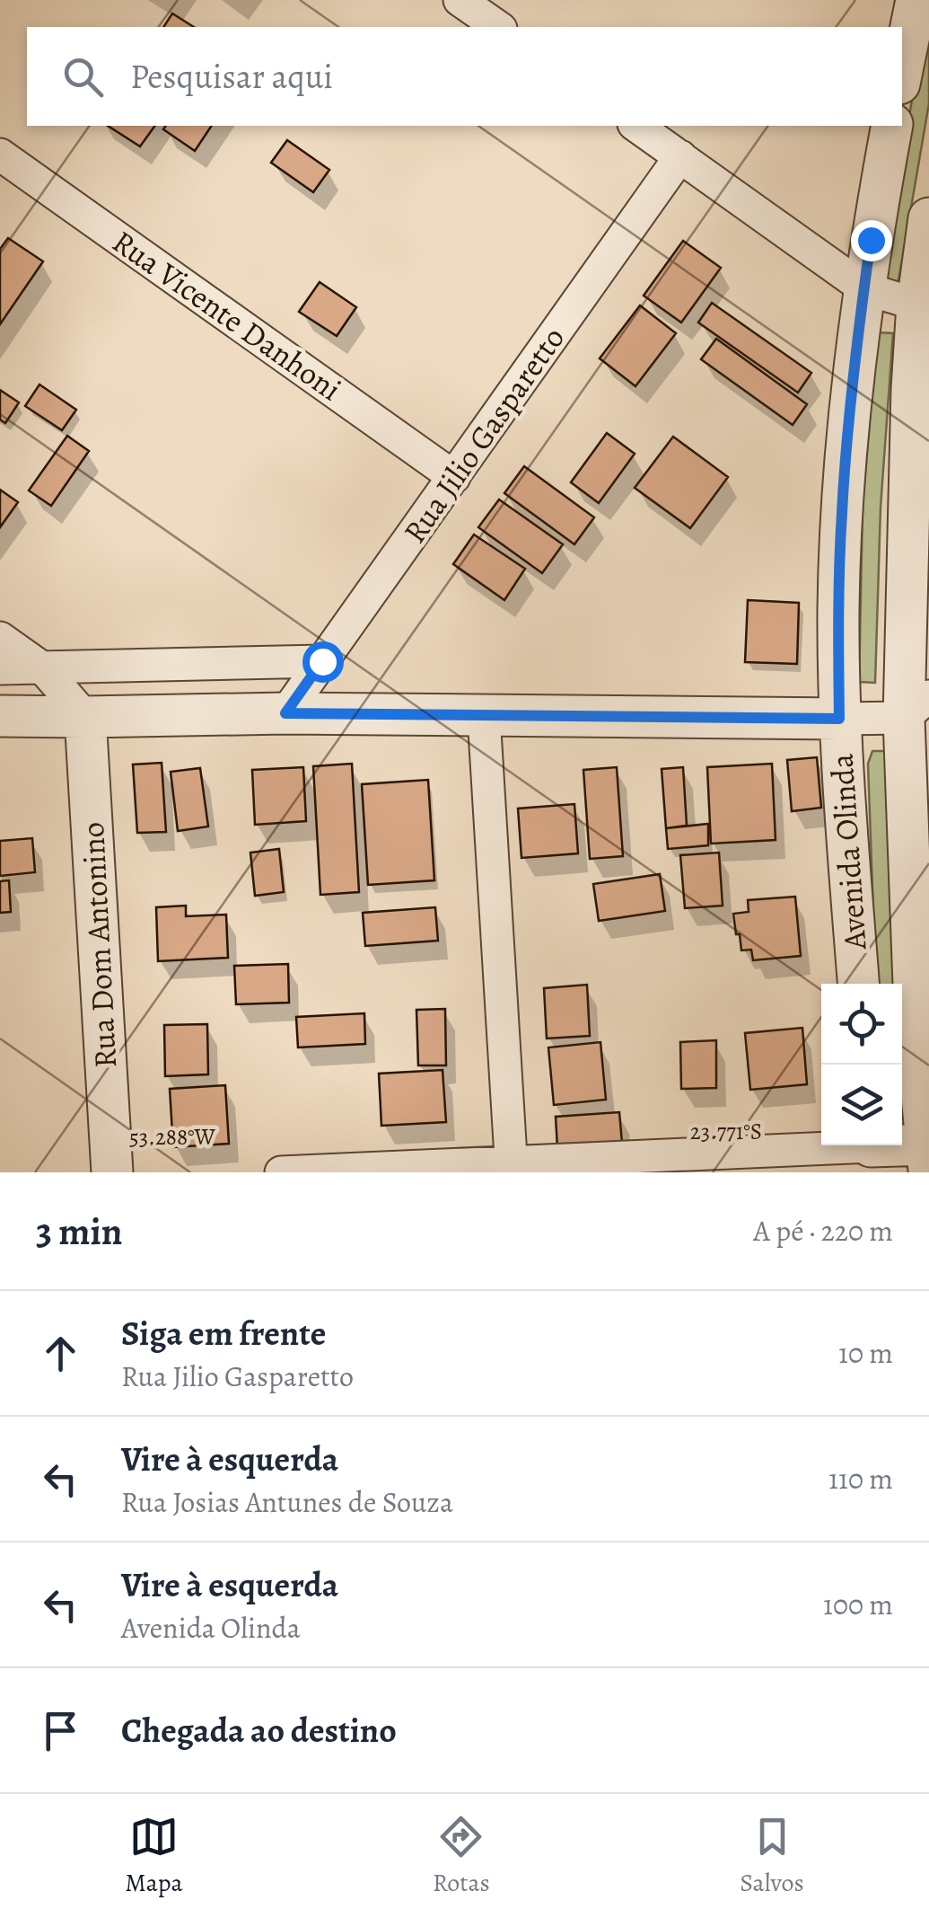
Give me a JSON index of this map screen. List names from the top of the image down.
{
  "streets": {
    "street": [
      "Rua Vicente Danhoni",
      "Rua Jilio Gasparetto",
      "Avenida Olinda",
      "Rua Dom Antonino"
    ]
  },
  "crossings": [
    ["Rua Vicente Danhoni", "Rua Jilio Gasparetto"]
  ],
  "page": {
    "search": "Pesquisar aqui",
    "heading": ["3 min", "A pé · 220 m"],
    "list": [
      ["Siga em frente", "Rua Jilio Gasparetto", "10 m"],
      ["Vire à esquerda", "Rua Josias Antunes de Souza", "110 m"],
      ["Vire à esquerda", "Avenida Olinda", "100 m"],
      "Chegada ao destino"
    ],
    "nav": ["Mapa", "Rotas", "Salvos"]
  },
  "coordinates": ["23.771°S", "53.288°W"]
}
